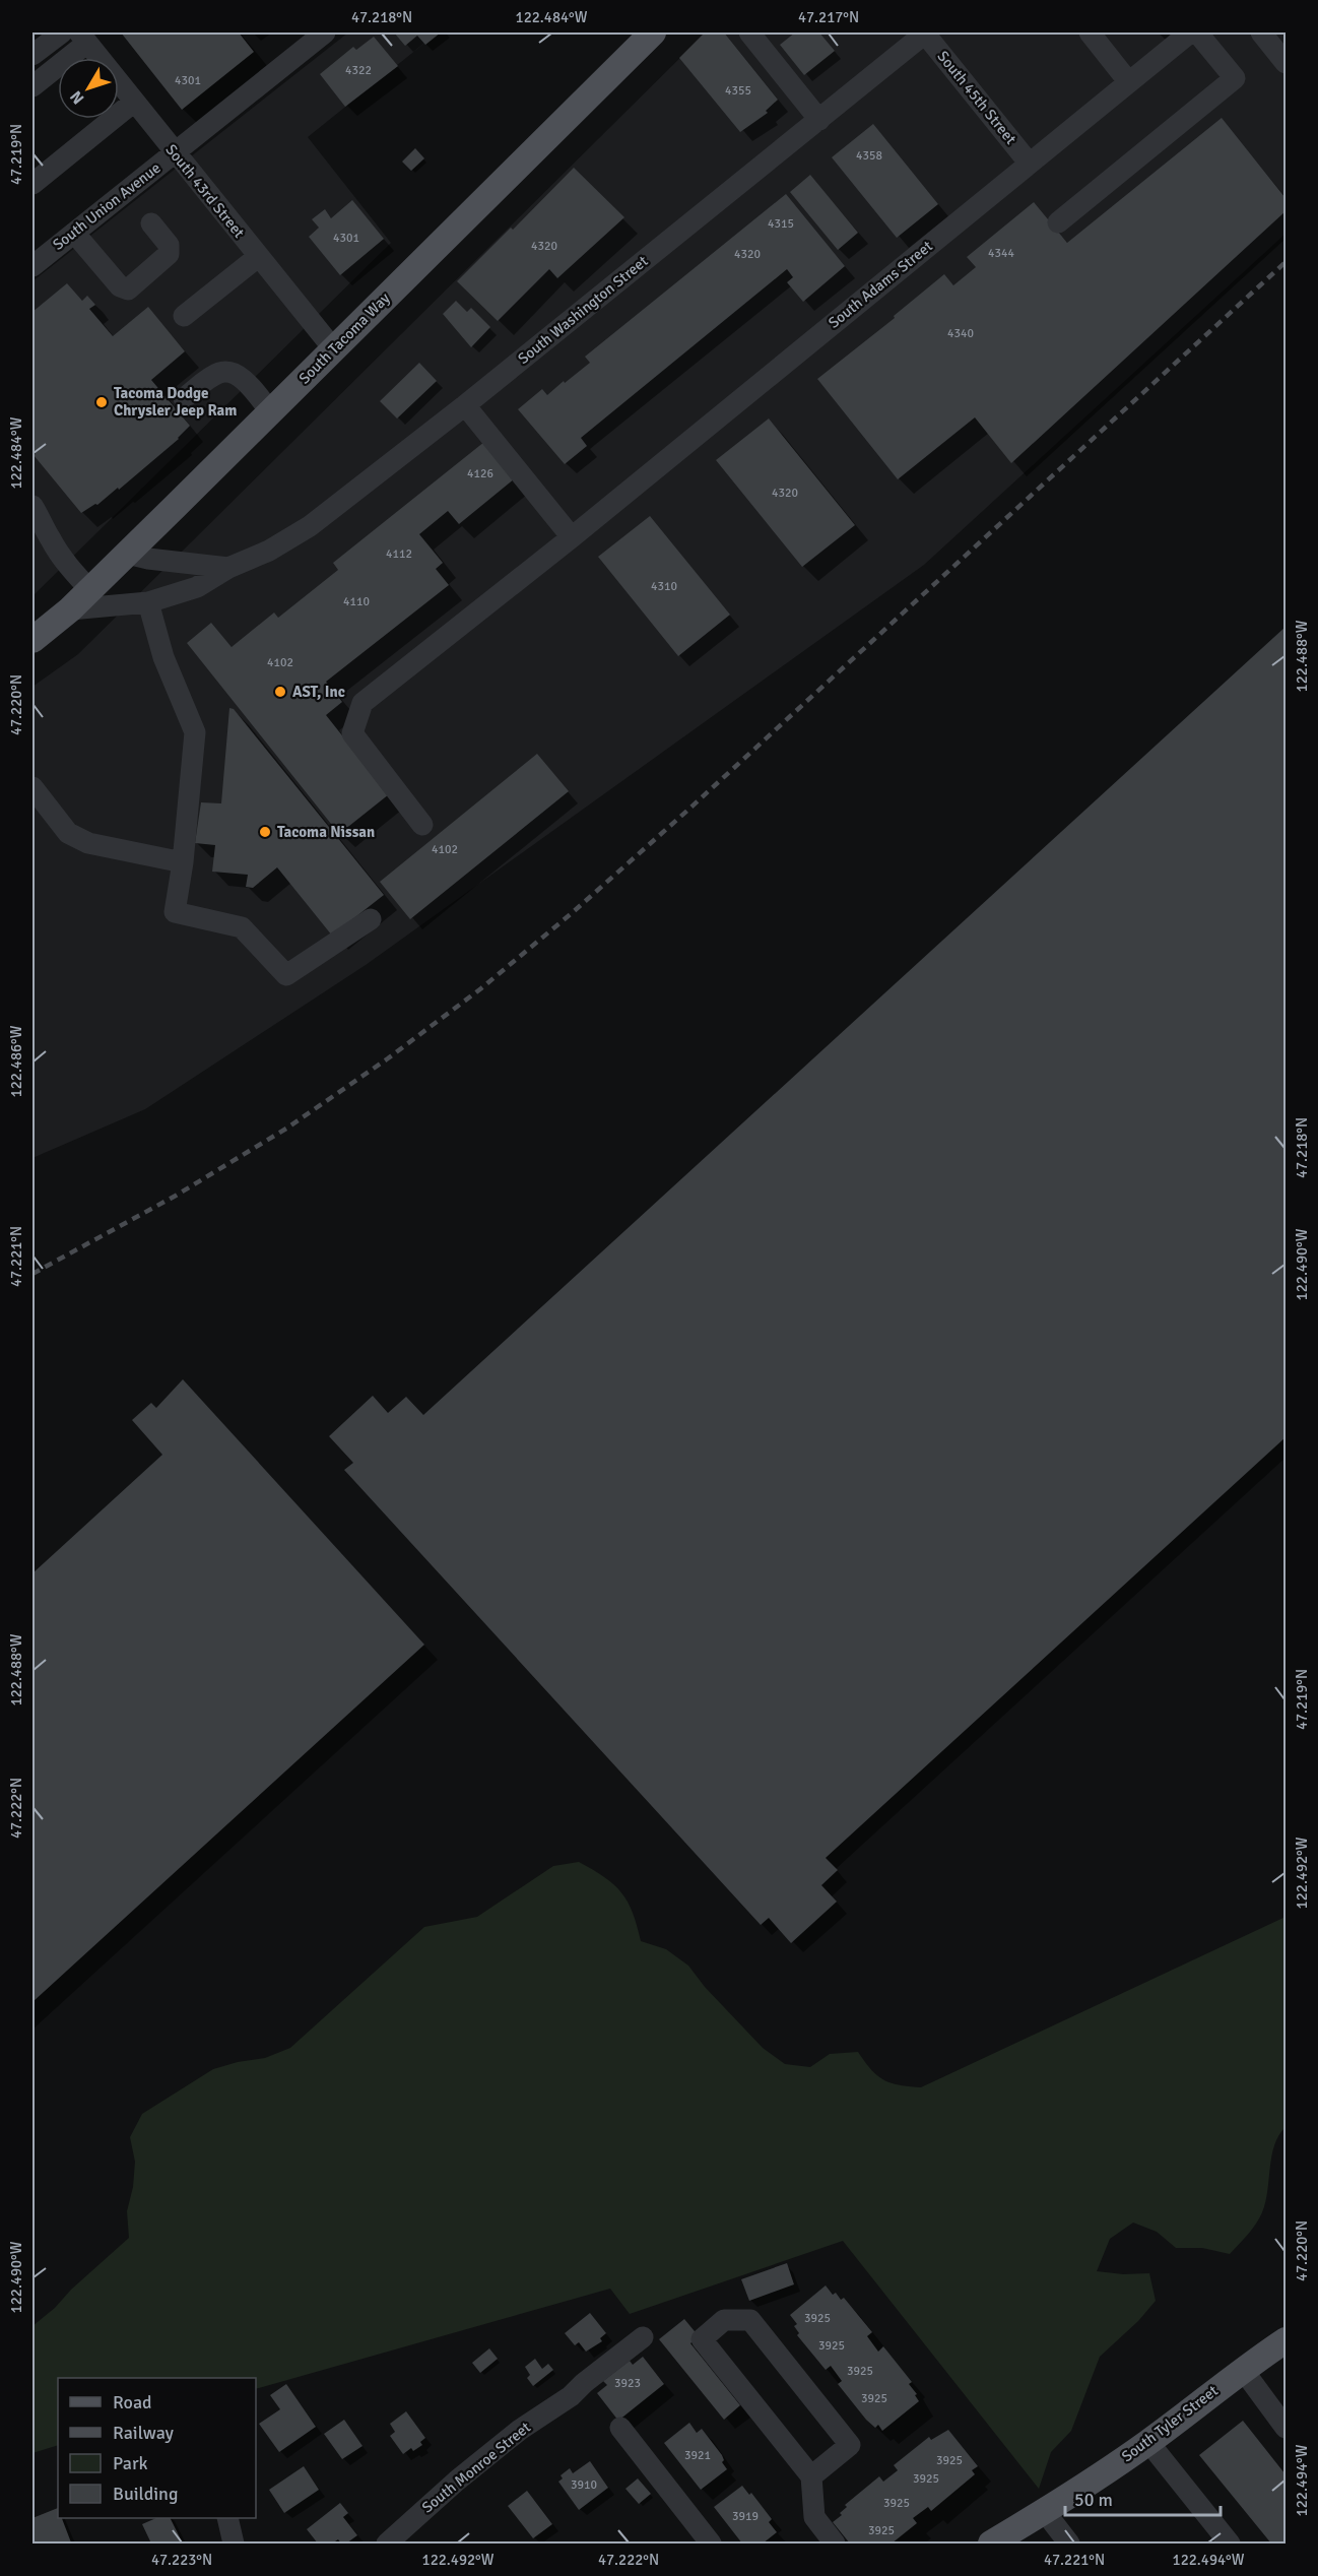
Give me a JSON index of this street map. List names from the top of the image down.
{
  "streets": {
    "main road": ["South Tacoma Way", "South Tyler Street"],
    "street": [
      "South 45th Street",
      "South 43rd Street",
      "South Union Avenue",
      "South Adams Street",
      "South Washington Street",
      "South Monroe Street"
    ]
  },
  "crossings": [
    ["South 45th Street", "South Adams Street"],
    ["South 45th Street", "South Washington Street"],
    ["South 43rd Street", "South Union Avenue"],
    ["South 43rd Street", "South Tacoma Way"],
    ["South Washington Street", "South Tacoma Way"]
  ],
  "places": ["Tacoma Dodge Chrysler Jeep Ram", "AST, Inc", "Tacoma Nissan"],
  "house_numbers": [
    "4322",
    "4301",
    "4355",
    "4358",
    "4315",
    "4301",
    "4320",
    "4344",
    "4320",
    "4340",
    "4126",
    "4320",
    "4112",
    "4310",
    "4110",
    "4102",
    "4102",
    "3925",
    "3925",
    "3925",
    "3923",
    "3925",
    "3921",
    "3925",
    "3925",
    "3910",
    "3925",
    "3919",
    "3925"
  ],
  "legend": [
    "Road",
    "Railway",
    "Park",
    "Building"
  ],
  "scale_bar": "50 m",
  "north": "bottom left",
  "coordinates": [
    "47.218°N",
    "122.484°W",
    "47.217°N",
    "47.219°N",
    "122.488°W",
    "47.220°N",
    "122.486°W",
    "47.221°N",
    "122.490°W",
    "47.222°N",
    "122.492°W",
    "122.494°W",
    "47.223°N"
  ]
}
